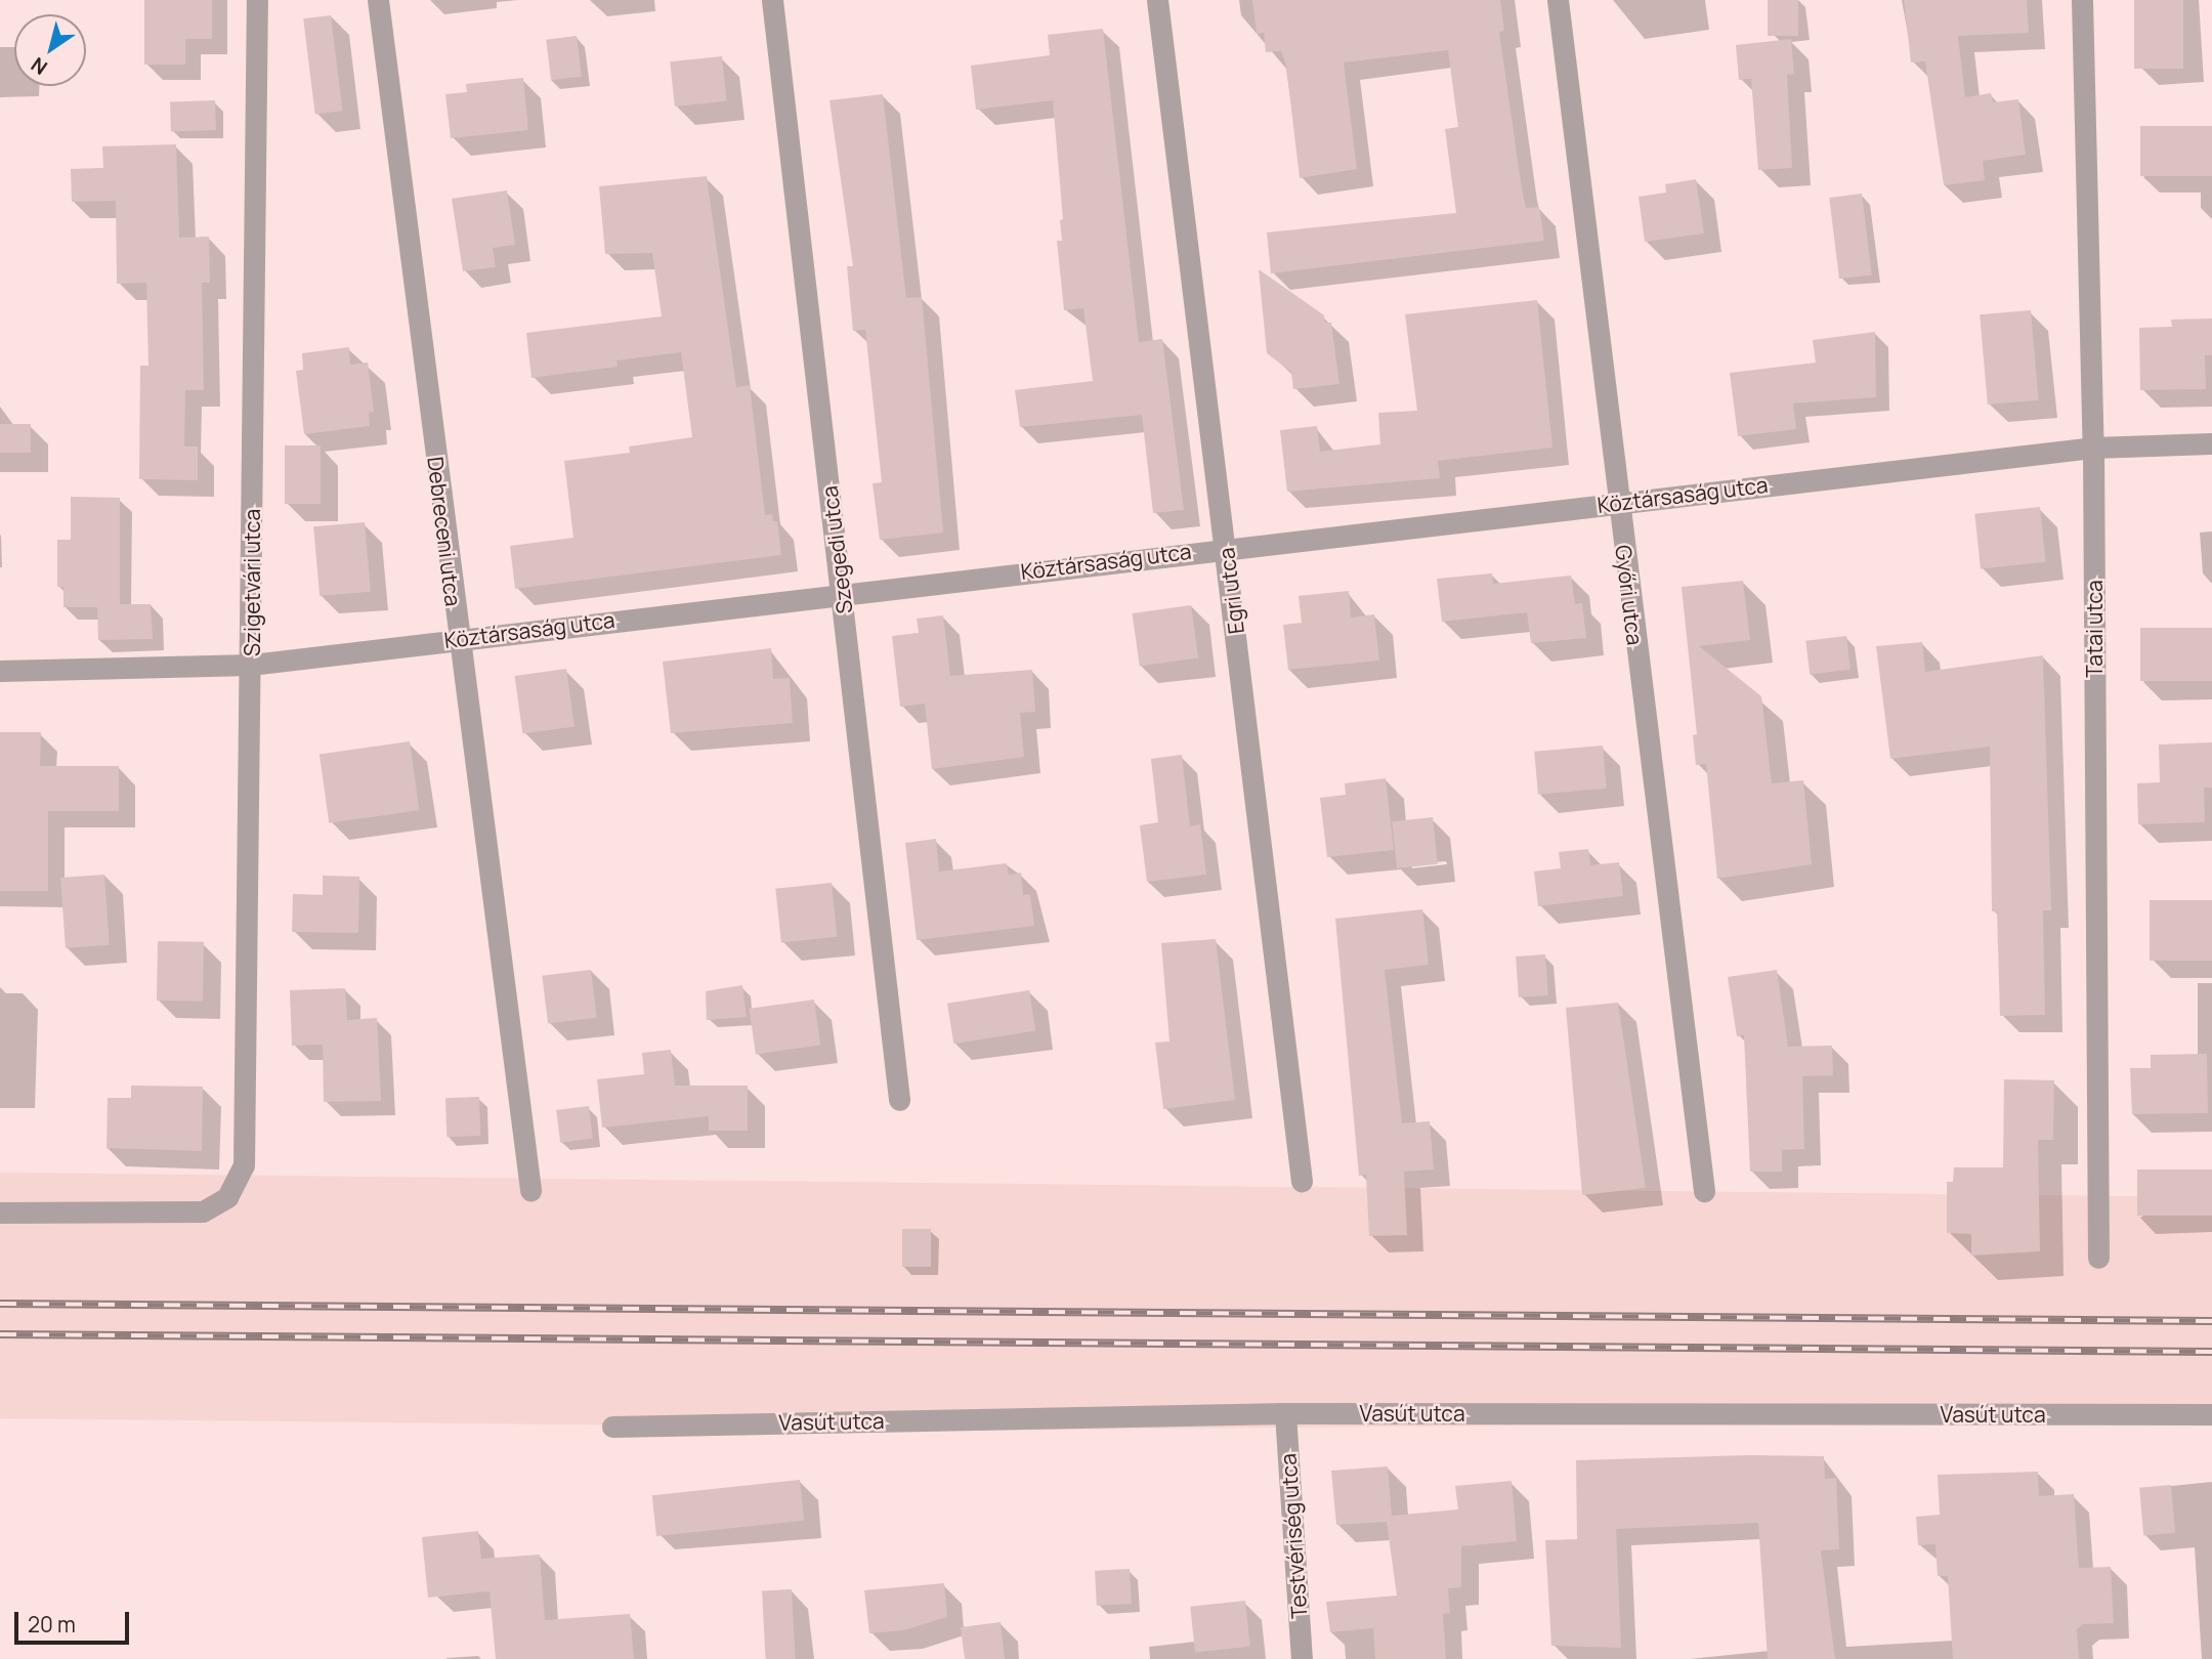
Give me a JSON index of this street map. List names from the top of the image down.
{
  "streets": {
    "street": [
      "Köztársaság utca",
      "Debreceni utca",
      "Szegedi utca",
      "Szigetvári utca",
      "Egri utca",
      "Győri utca",
      "Tatai utca",
      "Vasút utca",
      "Testvériség utca"
    ]
  },
  "crossings": [
    ["Köztársaság utca", "Debreceni utca"],
    ["Köztársaság utca", "Szegedi utca"],
    ["Köztársaság utca", "Szigetvári utca"],
    ["Köztársaság utca", "Egri utca"],
    ["Köztársaság utca", "Győri utca"],
    ["Köztársaság utca", "Tatai utca"],
    ["Vasút utca", "Testvériség utca"]
  ],
  "scale_bar": "20 m",
  "north": "bottom left"
}
